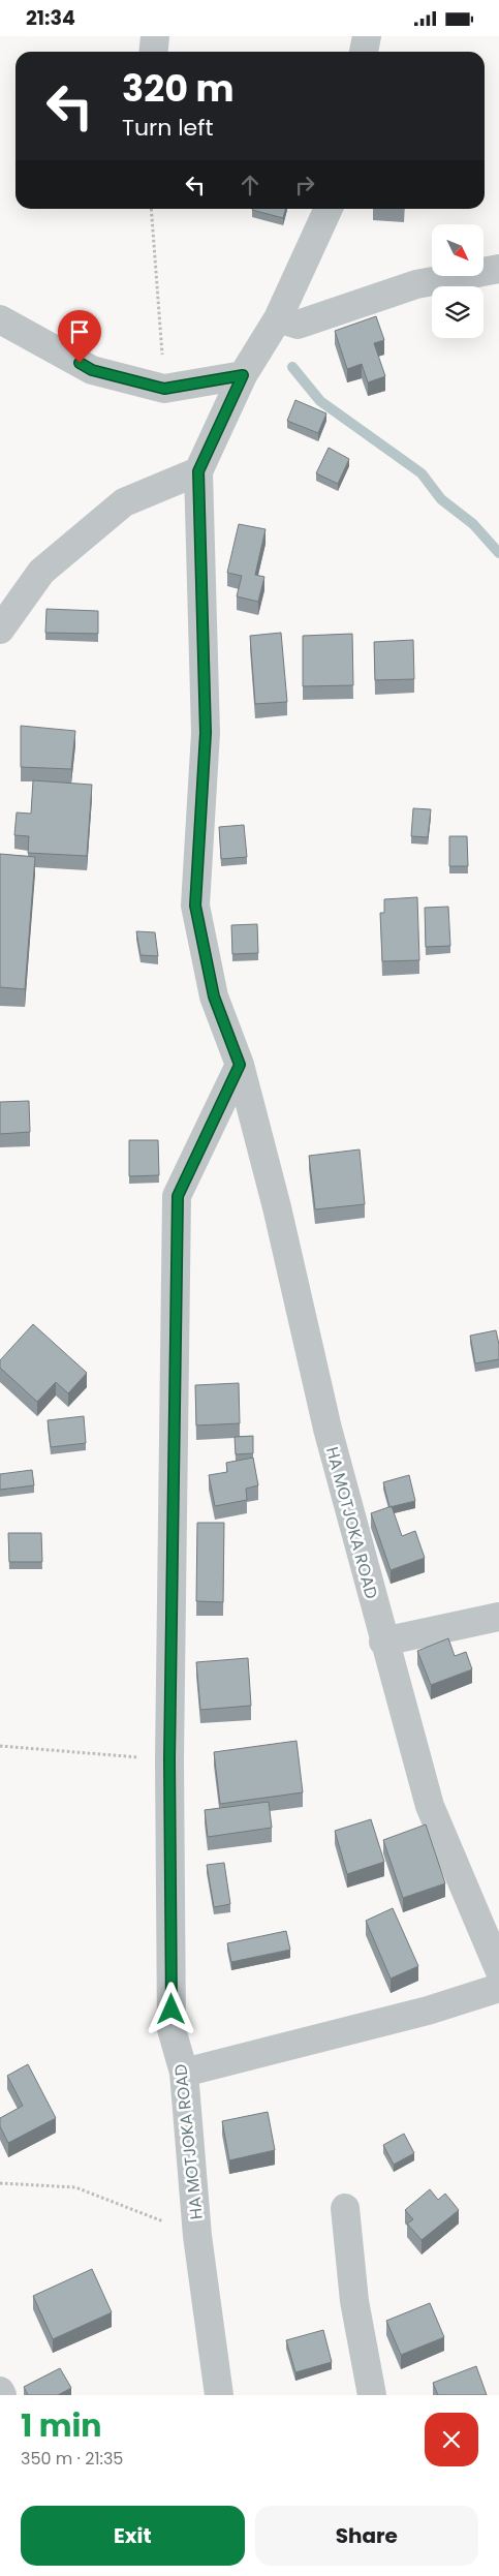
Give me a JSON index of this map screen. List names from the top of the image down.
{
  "streets": {
    "street": ["HA MOTJOKA ROAD"]
  },
  "north": "bottom right",
  "page": {
    "status": "21:34",
    "turn": ["320 m", "Turn left"],
    "heading": ["1 min", "350 m · 21:35"],
    "buttons": ["Exit", "Share"]
  }
}
